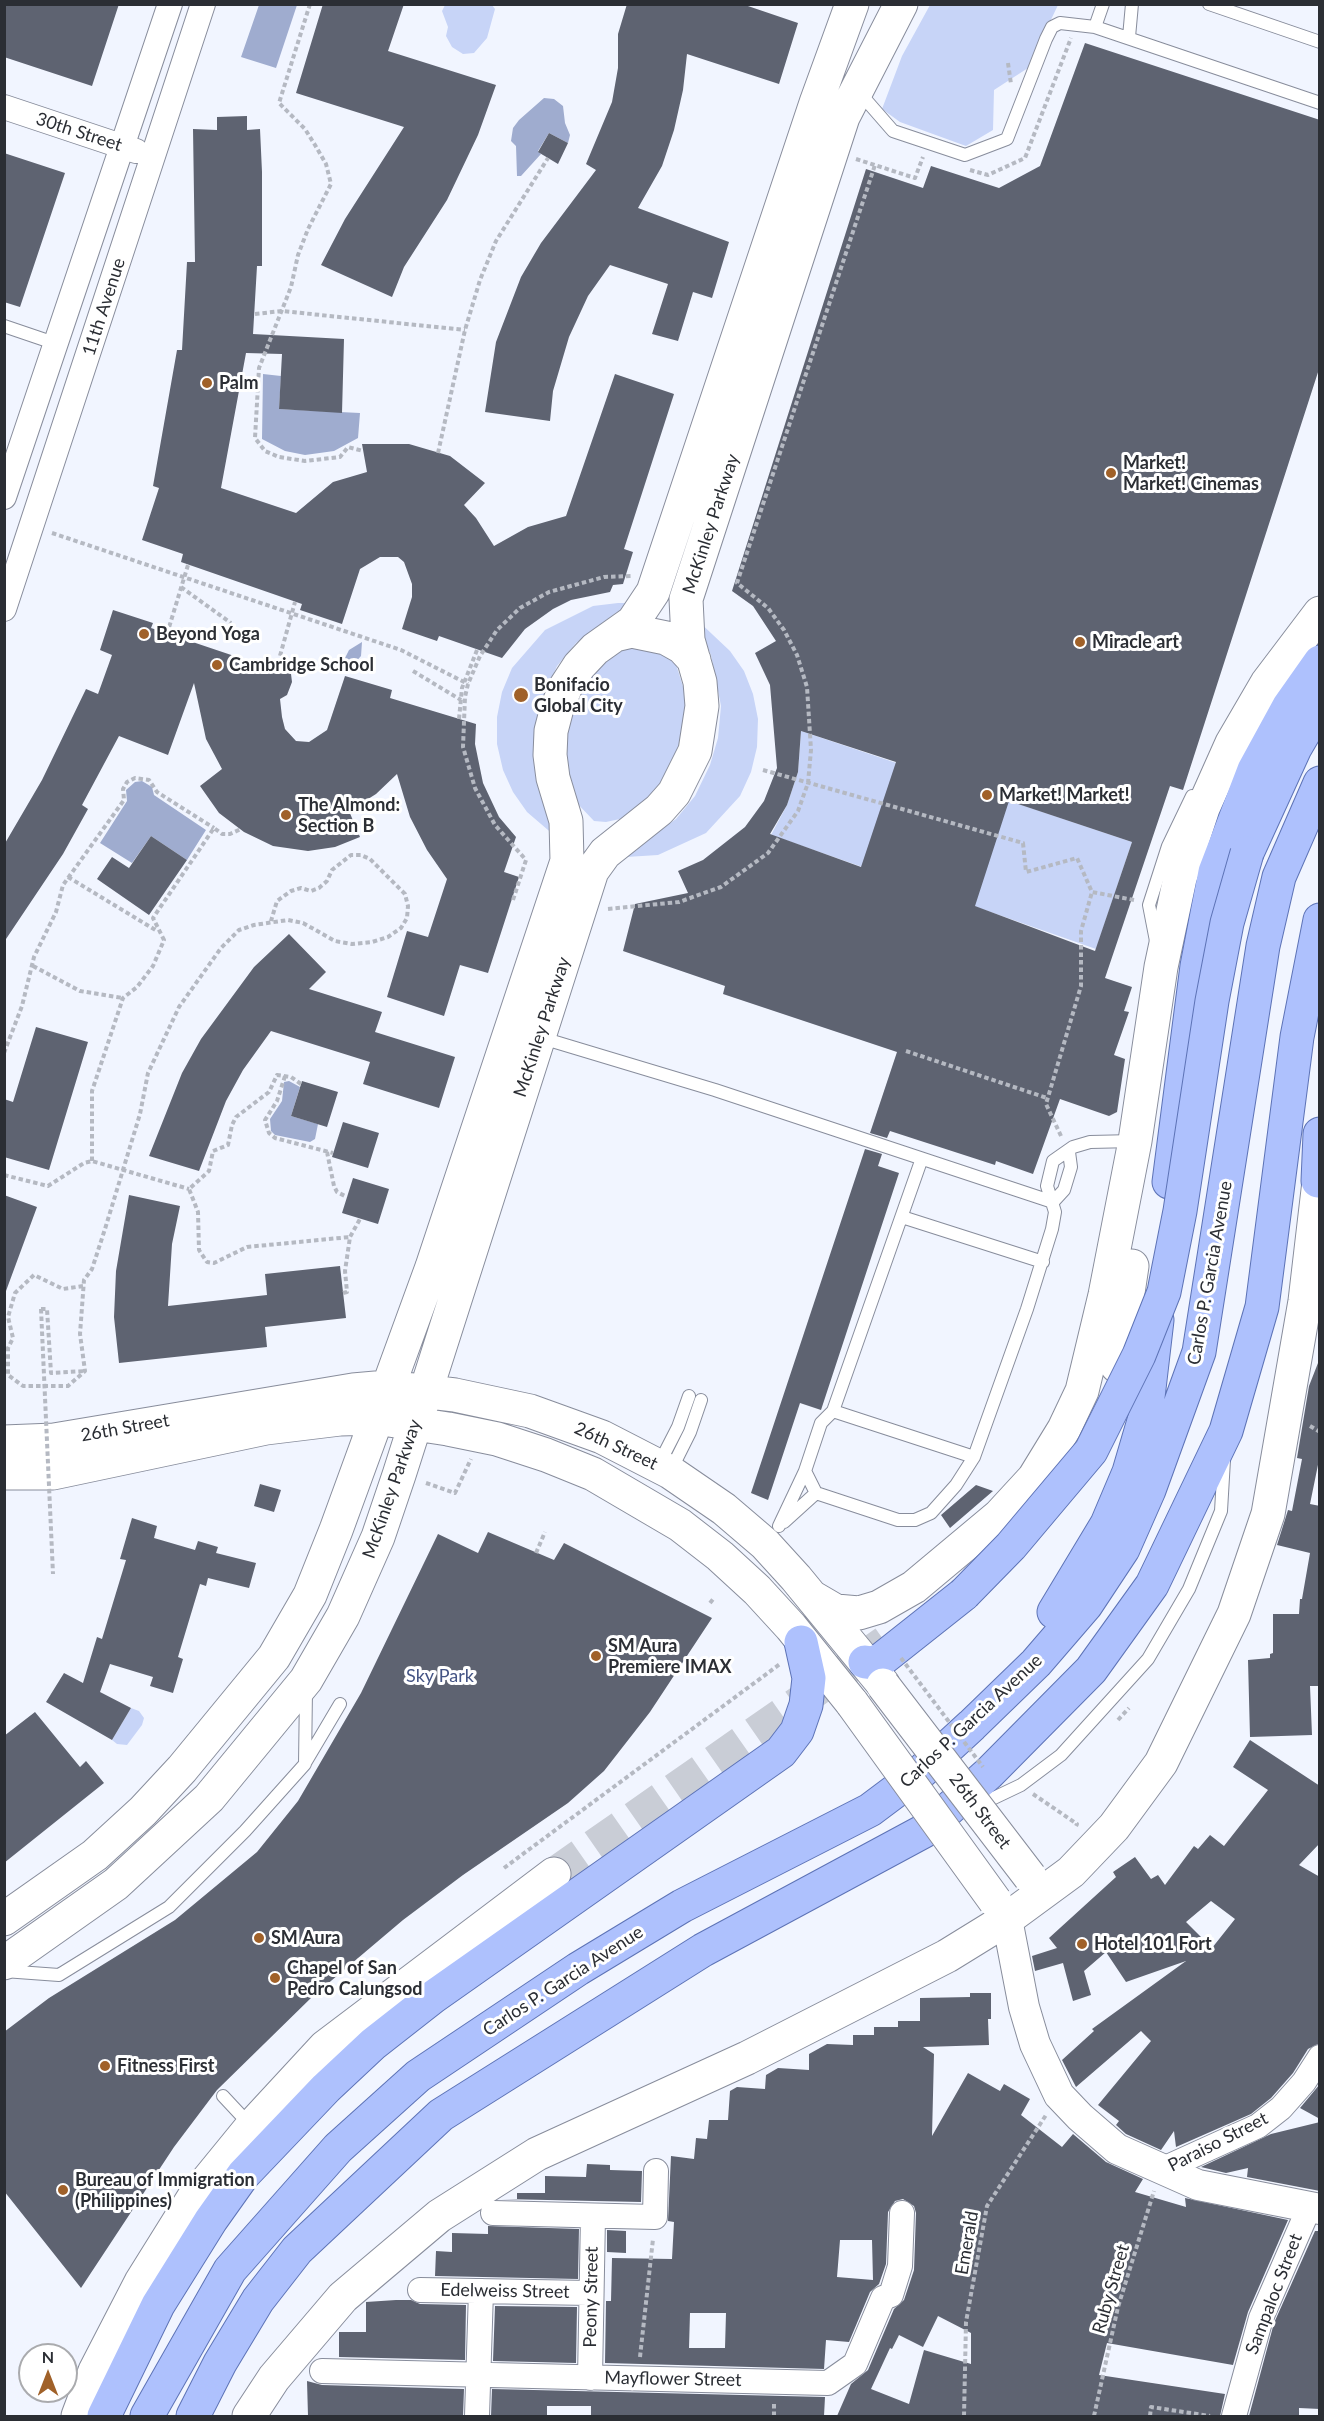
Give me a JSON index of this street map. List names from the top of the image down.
{
  "streets": {
    "main road": ["McKinley Parkway", "Carlos P. Garcia Avenue", "26th Street"],
    "street": [
      "30th Street",
      "11th Avenue",
      "Paraiso Street",
      "Edelweiss Street",
      "Sampaloc Street",
      "Peony Street",
      "Mayflower Street"
    ],
    "path": ["Emerald", "Ruby Street"]
  },
  "crossings": [
    ["30th Street", "11th Avenue"],
    ["McKinley Parkway", "26th Street"],
    ["Paraiso Street", "Ruby Street"],
    ["Edelweiss Street", "Peony Street"],
    ["Peony Street", "Mayflower Street"]
  ],
  "parks": ["Sky Park"],
  "places": [
    "Palm",
    "Market! Market! Cinemas",
    "Beyond Yoga",
    "Miracle art",
    "Cambridge School",
    "Bonifacio Global City",
    "Market! Market!",
    "The Almond: Section B",
    "SM Aura Premiere IMAX",
    "SM Aura",
    "Hotel 101 Fort",
    "Chapel of San Pedro Calungsod",
    "Fitness First",
    "Bureau of Immigration (Philippines)"
  ],
  "north": "top"
}
